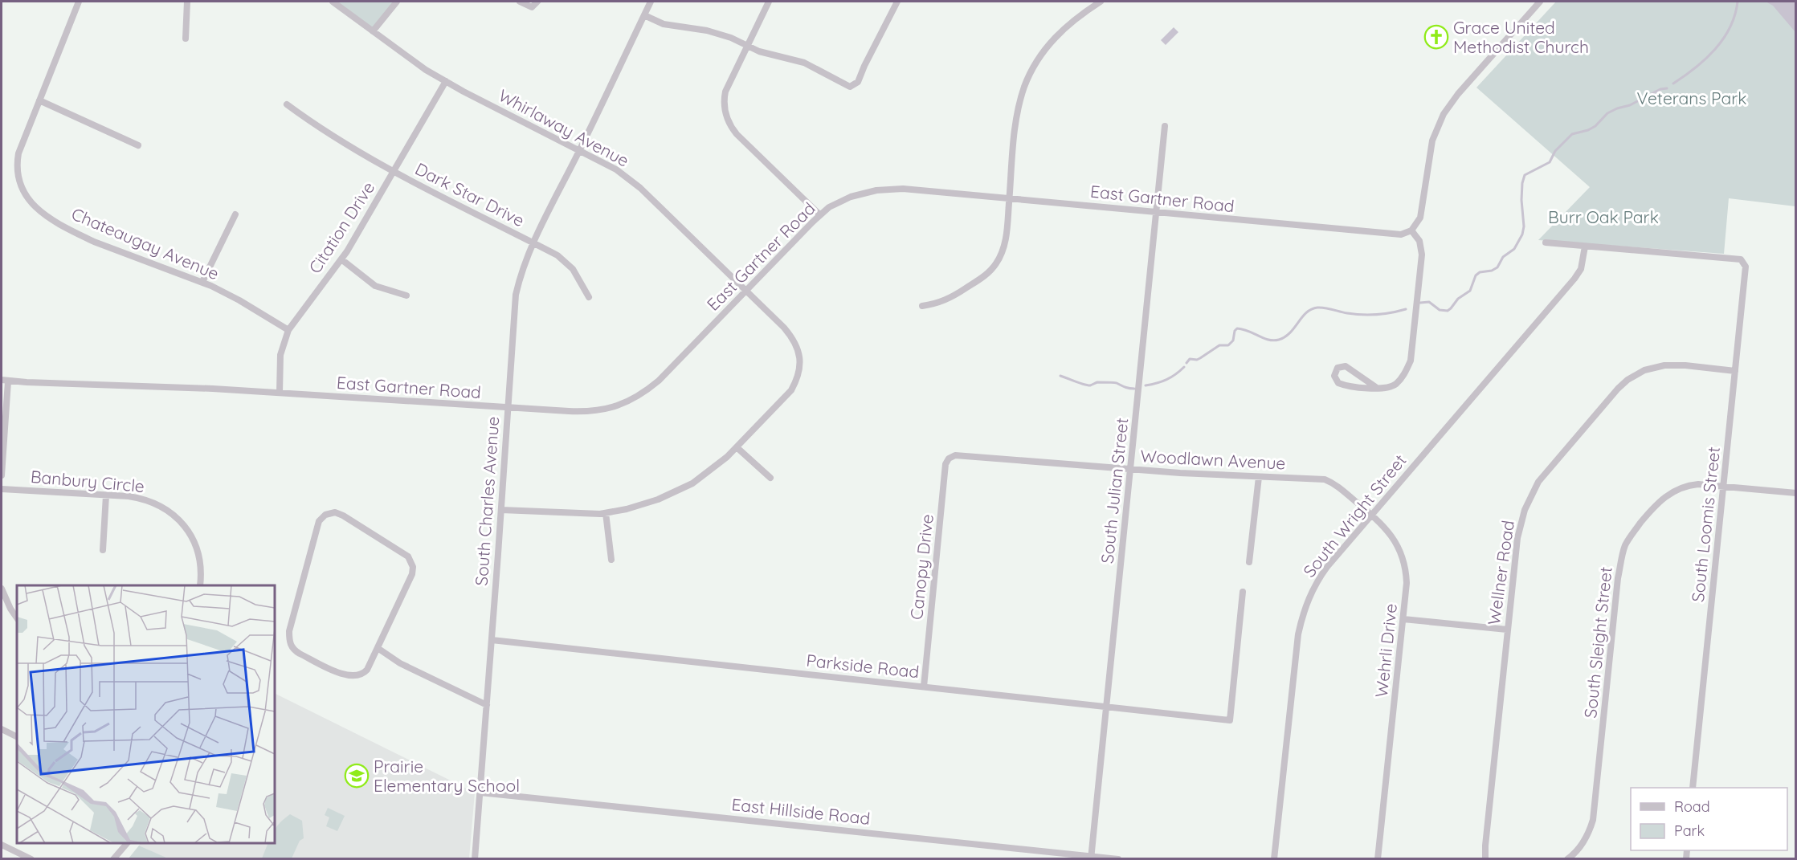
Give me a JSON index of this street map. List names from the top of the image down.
{
  "streets": {
    "street": [
      "Whirlaway Avenue",
      "Dark Star Drive",
      "East Gartner Road",
      "Citation Drive",
      "Chateaugay Avenue",
      "Woodlawn Avenue",
      "Banbury Circle",
      "South Julian Street",
      "South Charles Avenue",
      "South Wright Street",
      "South Loomis Street",
      "Canopy Drive",
      "Wellner Road",
      "South Sleight Street",
      "Wehrli Drive",
      "Parkside Road",
      "East Hillside Road"
    ]
  },
  "crossings": [
    ["Whirlaway Avenue", "East Gartner Road"],
    ["Whirlaway Avenue", "Citation Drive"],
    ["Whirlaway Avenue", "South Charles Avenue"],
    ["Dark Star Drive", "Citation Drive"],
    ["Dark Star Drive", "South Charles Avenue"],
    ["East Gartner Road", "Citation Drive"],
    ["East Gartner Road", "South Julian Street"],
    ["East Gartner Road", "South Charles Avenue"],
    ["Citation Drive", "Chateaugay Avenue"],
    ["Woodlawn Avenue", "South Julian Street"],
    ["Woodlawn Avenue", "Canopy Drive"],
    ["Woodlawn Avenue", "Wehrli Drive"],
    ["South Julian Street", "Parkside Road"],
    ["South Julian Street", "East Hillside Road"],
    ["South Charles Avenue", "Parkside Road"],
    ["South Charles Avenue", "East Hillside Road"],
    ["South Wright Street", "South Loomis Street"],
    ["South Wright Street", "Wehrli Drive"],
    ["South Loomis Street", "Wellner Road"],
    ["South Loomis Street", "South Sleight Street"],
    ["Canopy Drive", "Parkside Road"]
  ],
  "parks": ["Veterans Park", "Burr Oak Park"],
  "places": {
    "church": ["Grace United Methodist Church"],
    "school or university": ["Prairie Elementary School"]
  },
  "legend": ["Road", "Park"]
}
